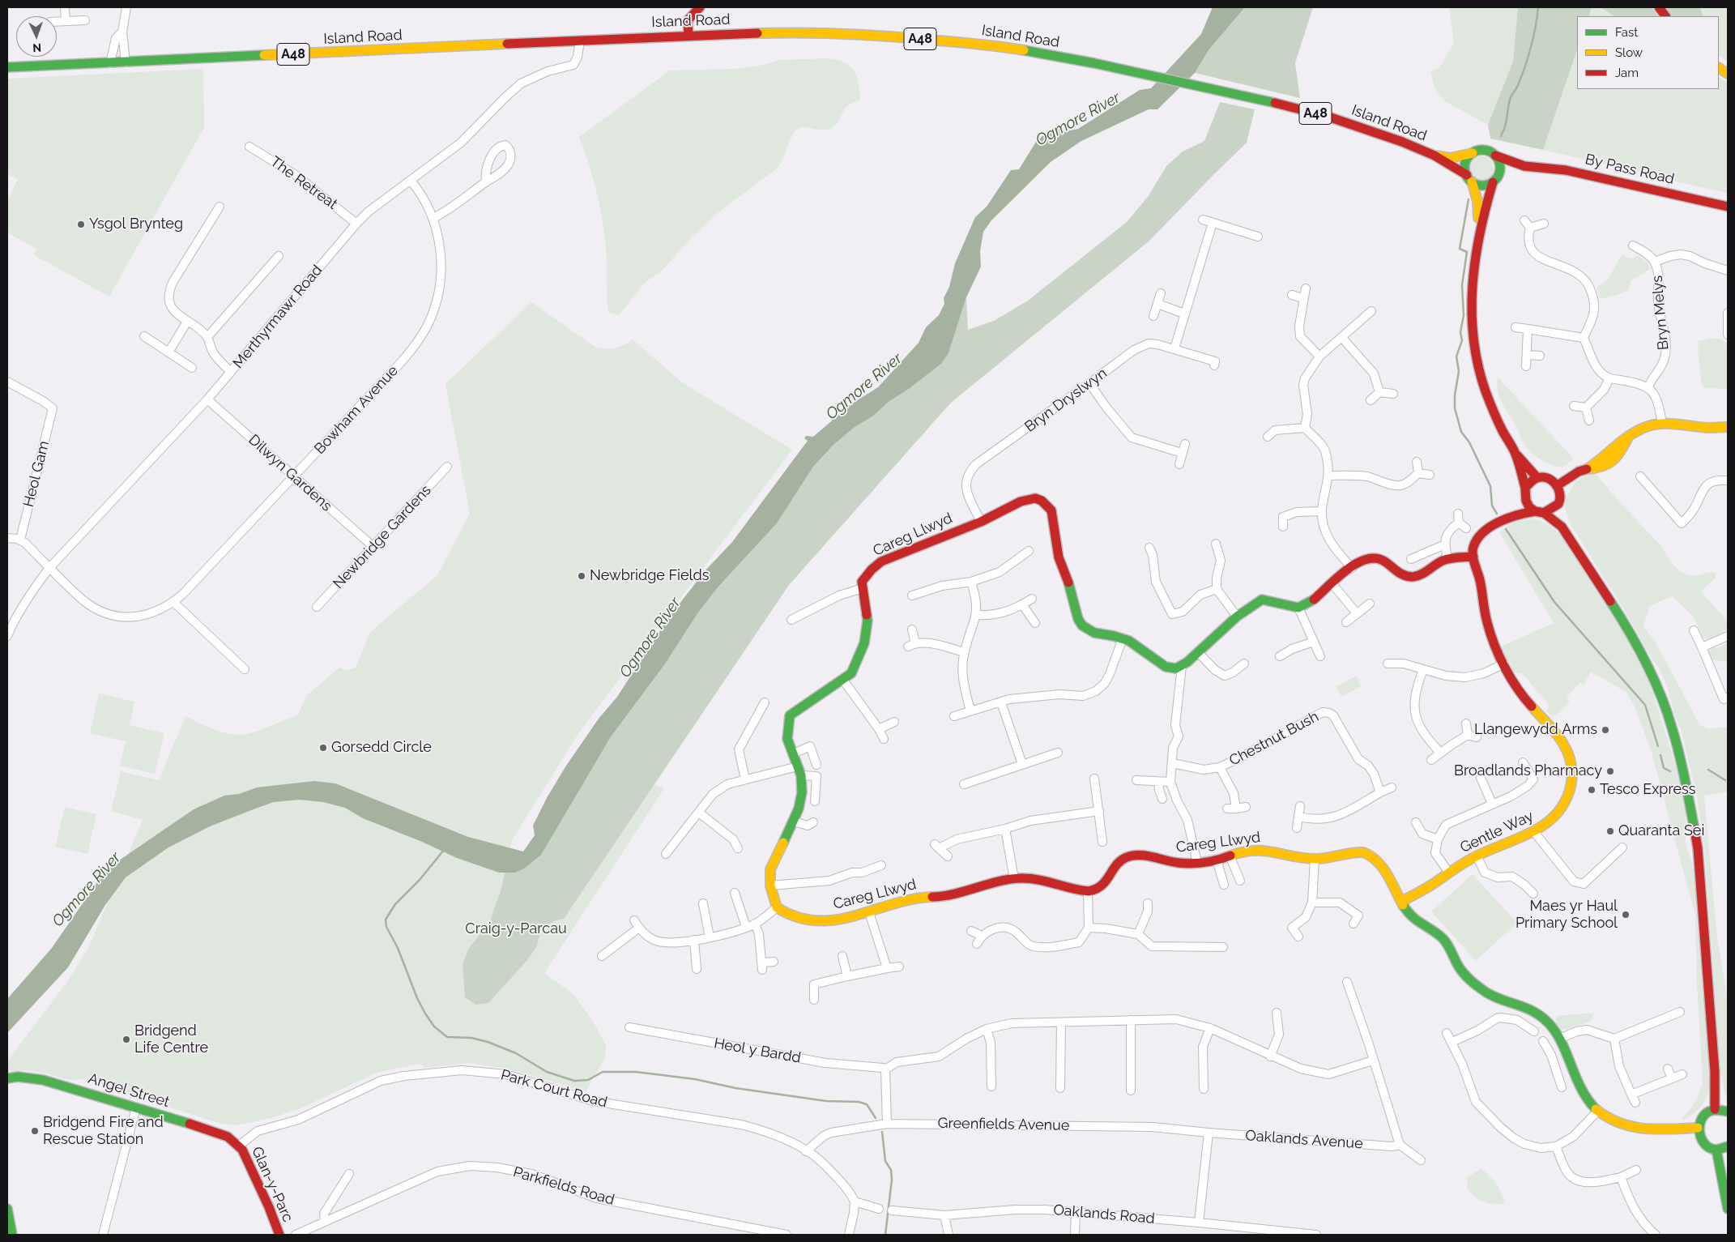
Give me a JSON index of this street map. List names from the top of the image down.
{
  "streets": {
    "street": [
      "Island Road",
      "A48",
      "By Pass Road",
      "The Retreat",
      "Bryn Melys",
      "Merthyrmawr Road",
      "Bryn Dryslwyn",
      "Bowham Avenue",
      "Dilwyn Gardens",
      "Heol Gam",
      "Careg Llwyd",
      "Newbridge Gardens",
      "Chestnut Bush",
      "Gentle Way",
      "Heol y Bardd",
      "Park Court Road",
      "Angel Street",
      "Greenfields Avenue",
      "Oaklands Avenue",
      "Glan-y-Parc",
      "Parkfields Road",
      "Oaklands Road"
    ]
  },
  "crossings": [
    ["Island Road", "By Pass Road"],
    ["Island Road", "Merthyrmawr Road"],
    ["The Retreat", "Merthyrmawr Road"],
    ["Merthyrmawr Road", "Bowham Avenue"],
    ["Merthyrmawr Road", "Dilwyn Gardens"],
    ["Bryn Dryslwyn", "Careg Llwyd"],
    ["Bowham Avenue", "Dilwyn Gardens"],
    ["Bowham Avenue", "Heol Gam"],
    ["Dilwyn Gardens", "Newbridge Gardens"],
    ["Careg Llwyd", "Gentle Way"],
    ["Park Court Road", "Angel Street"],
    ["Park Court Road", "Greenfields Avenue"],
    ["Park Court Road", "Glan-y-Parc"],
    ["Angel Street", "Glan-y-Parc"],
    ["Greenfields Avenue", "Oaklands Avenue"]
  ],
  "water": ["Ogmore River"],
  "parks": ["Craig-y-Parcau"],
  "places": [
    "Ysgol Brynteg",
    "Newbridge Fields",
    "Llangewydd Arms",
    "Gorsedd Circle",
    "Broadlands Pharmacy",
    "Tesco Express",
    "Quaranta Sei",
    "Maes yr Haul Primary School",
    "Bridgend Life Centre",
    "Bridgend Fire and Rescue Station"
  ],
  "legend": ["Fast", "Slow", "Jam"],
  "north": "bottom"
}
